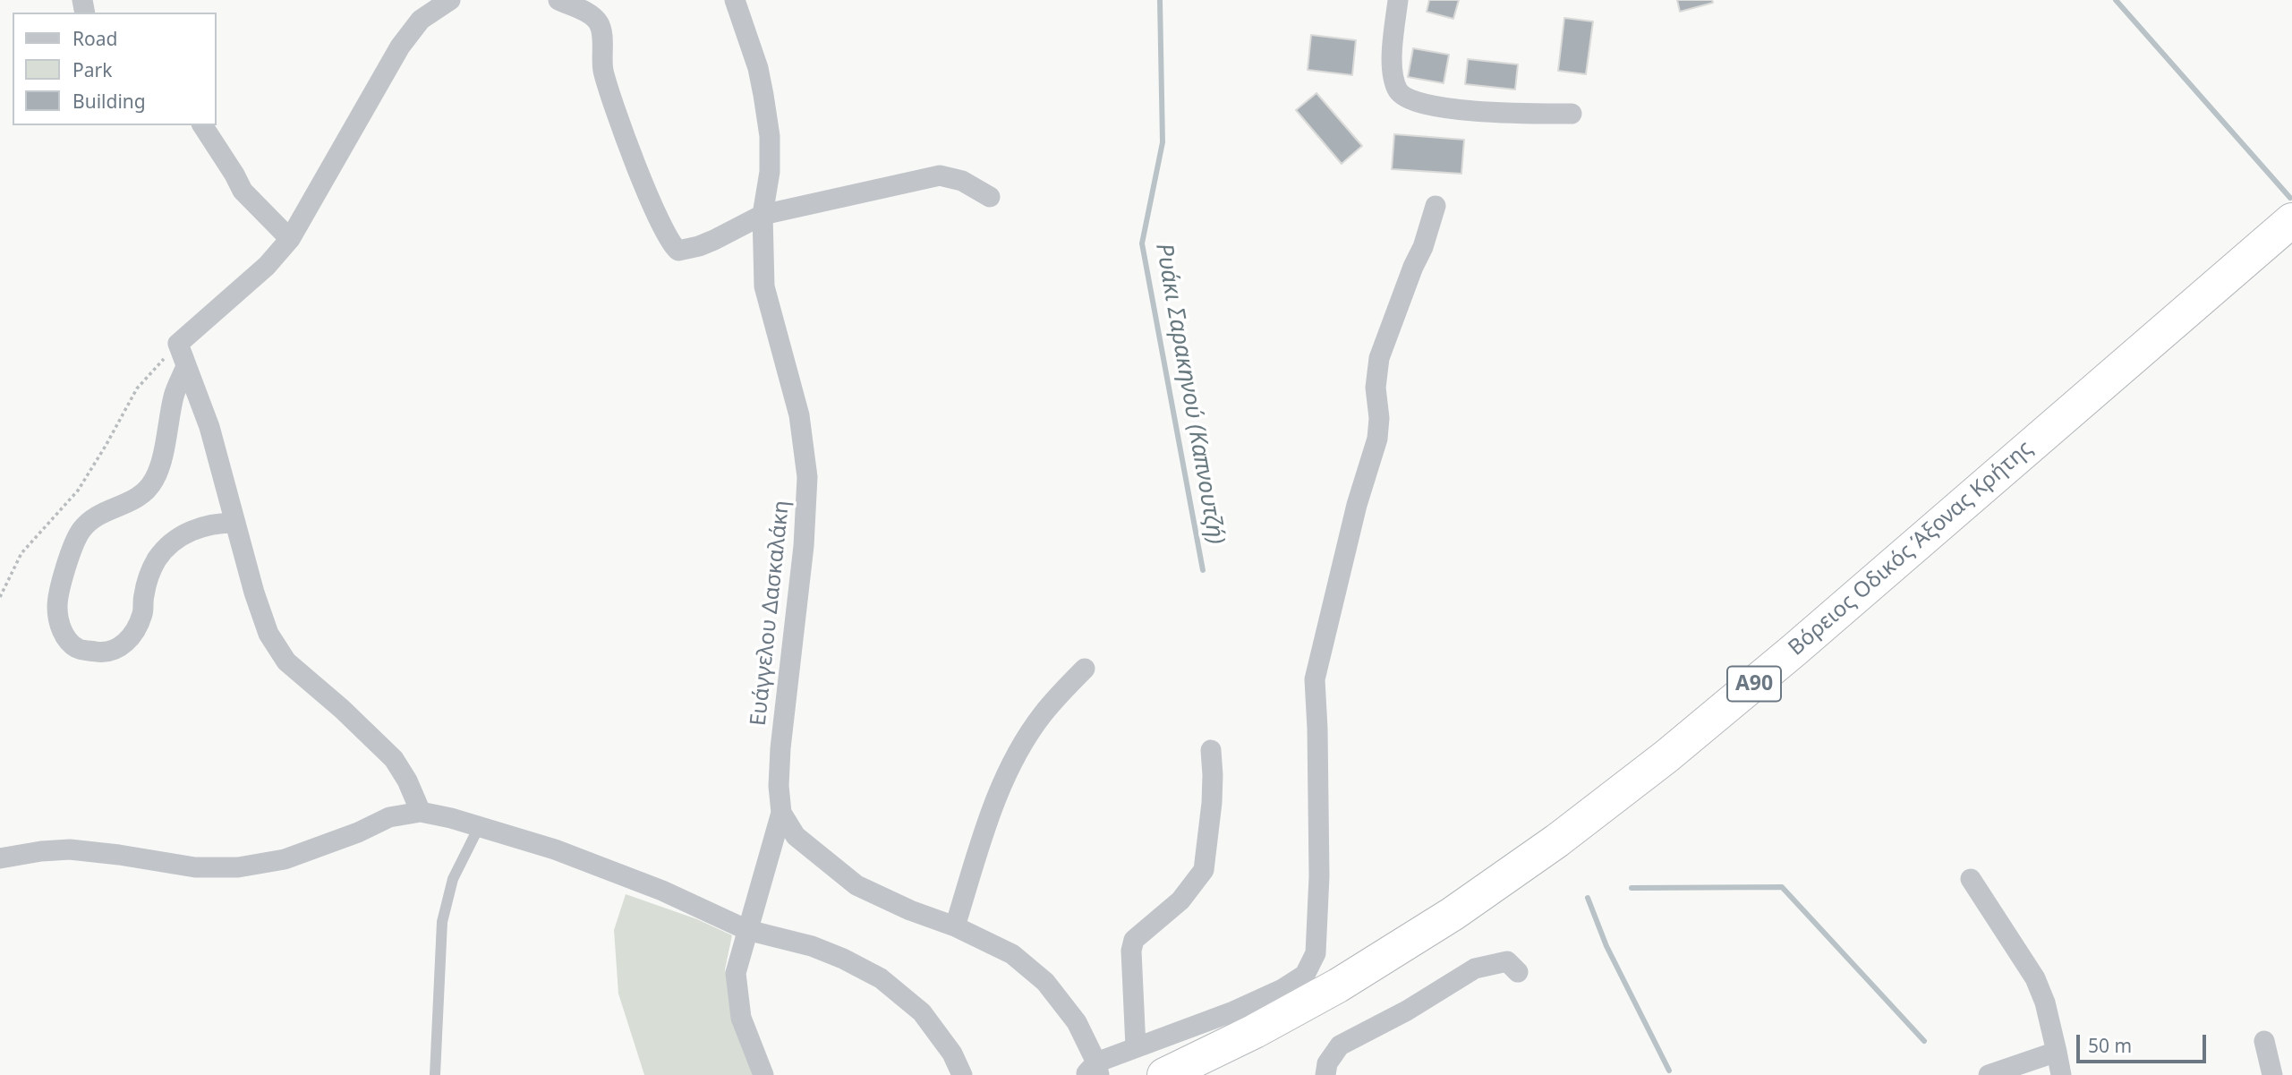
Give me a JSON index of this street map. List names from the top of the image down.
{
  "streets": {
    "highway": ["Βόρειος Οδικός Άξονας Κρήτης", "Α90"],
    "street": ["Ευάγγελου Δασκαλάκη"]
  },
  "water": ["Ρυάκι Σαρακηνού (Καπνουτζή)"],
  "legend": ["Road", "Park", "Building"],
  "scale_bar": "50 m"
}
